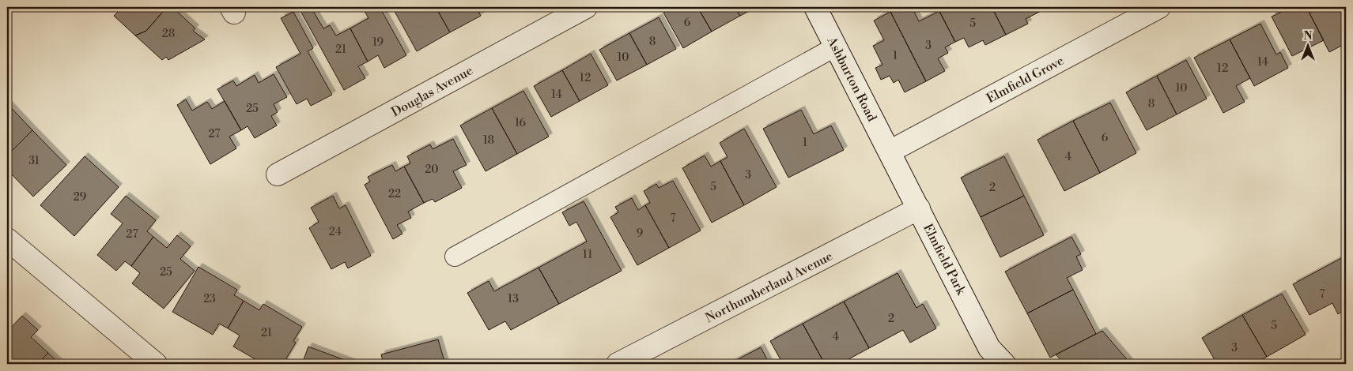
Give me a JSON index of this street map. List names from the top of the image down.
{
  "streets": {
    "street": [
      "Ashburton Road",
      "Elmfield Grove",
      "Douglas Avenue",
      "Elmfield Park",
      "Northumberland Avenue"
    ]
  },
  "crossings": [
    ["Ashburton Road", "Elmfield Grove"],
    ["Ashburton Road", "Elmfield Park"],
    ["Elmfield Grove", "Elmfield Park"],
    ["Elmfield Park", "Northumberland Avenue"]
  ],
  "house_numbers": [
    "6",
    "5",
    "28",
    "8",
    "19",
    "3",
    "21",
    "1",
    "10",
    "14",
    "12",
    "12",
    "10",
    "14",
    "8",
    "25",
    "16",
    "27",
    "6",
    "18",
    "1",
    "4",
    "31",
    "20",
    "3",
    "5",
    "2",
    "22",
    "29",
    "7",
    "24",
    "9",
    "27",
    "11",
    "25",
    "7",
    "23",
    "13",
    "2",
    "5",
    "21",
    "4",
    "3"
  ],
  "north": "top"
}
